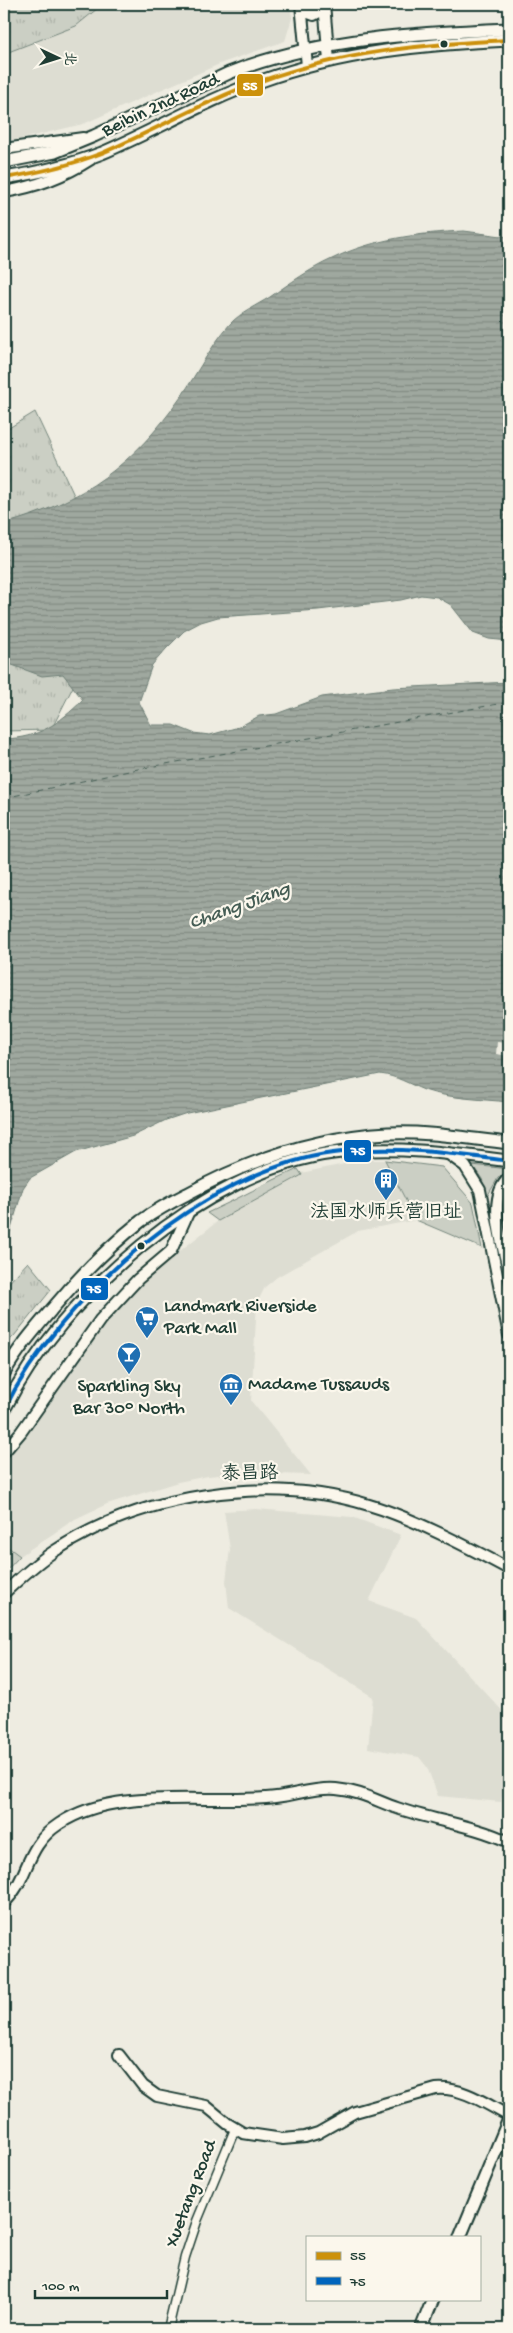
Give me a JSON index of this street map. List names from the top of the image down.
{
  "streets": {
    "main road": ["Beibin 2nd Road"],
    "street": ["泰昌路", "Xuetang Road"]
  },
  "water": ["Chang Jiang"],
  "places": {
    "building": ["法国水师兵营旧址"],
    "supermarket": ["Landmark Riverside Park Mall"],
    "bar": ["Sparkling Sky Bar 30° North"],
    "museum": ["Madame Tussauds"]
  },
  "lines": ["transit line 55", "transit line 75"],
  "legend": ["55", "75"],
  "scale_bar": "100 m",
  "north": "right"
}
